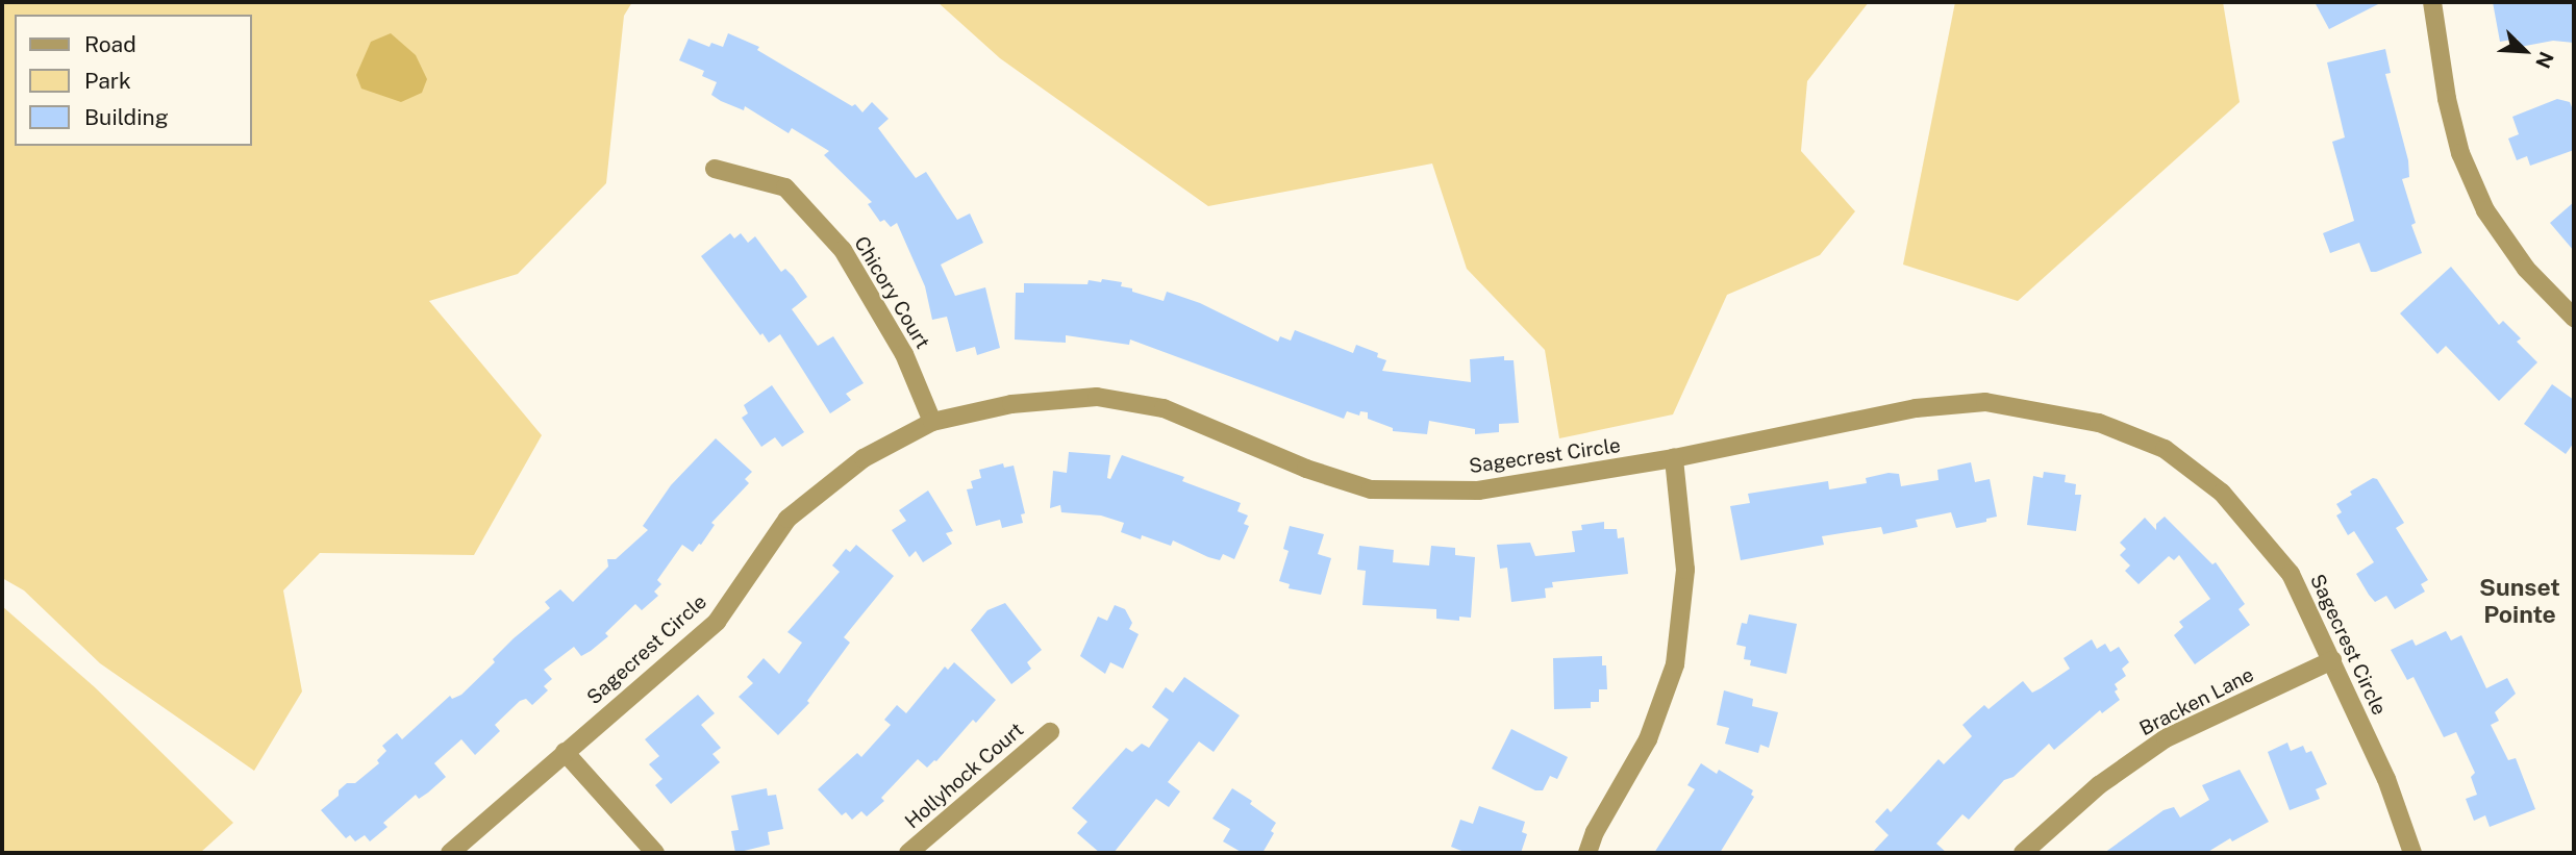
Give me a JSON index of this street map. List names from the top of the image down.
{
  "streets": {
    "street": [
      "Chicory Court",
      "Sagecrest Circle",
      "Bracken Lane",
      "Hollyhock Court"
    ]
  },
  "crossings": [
    ["Chicory Court", "Sagecrest Circle"],
    ["Sagecrest Circle", "Bracken Lane"]
  ],
  "districts": ["Sunset Pointe"],
  "legend": ["Road", "Park", "Building"],
  "north": "bottom right"
}
